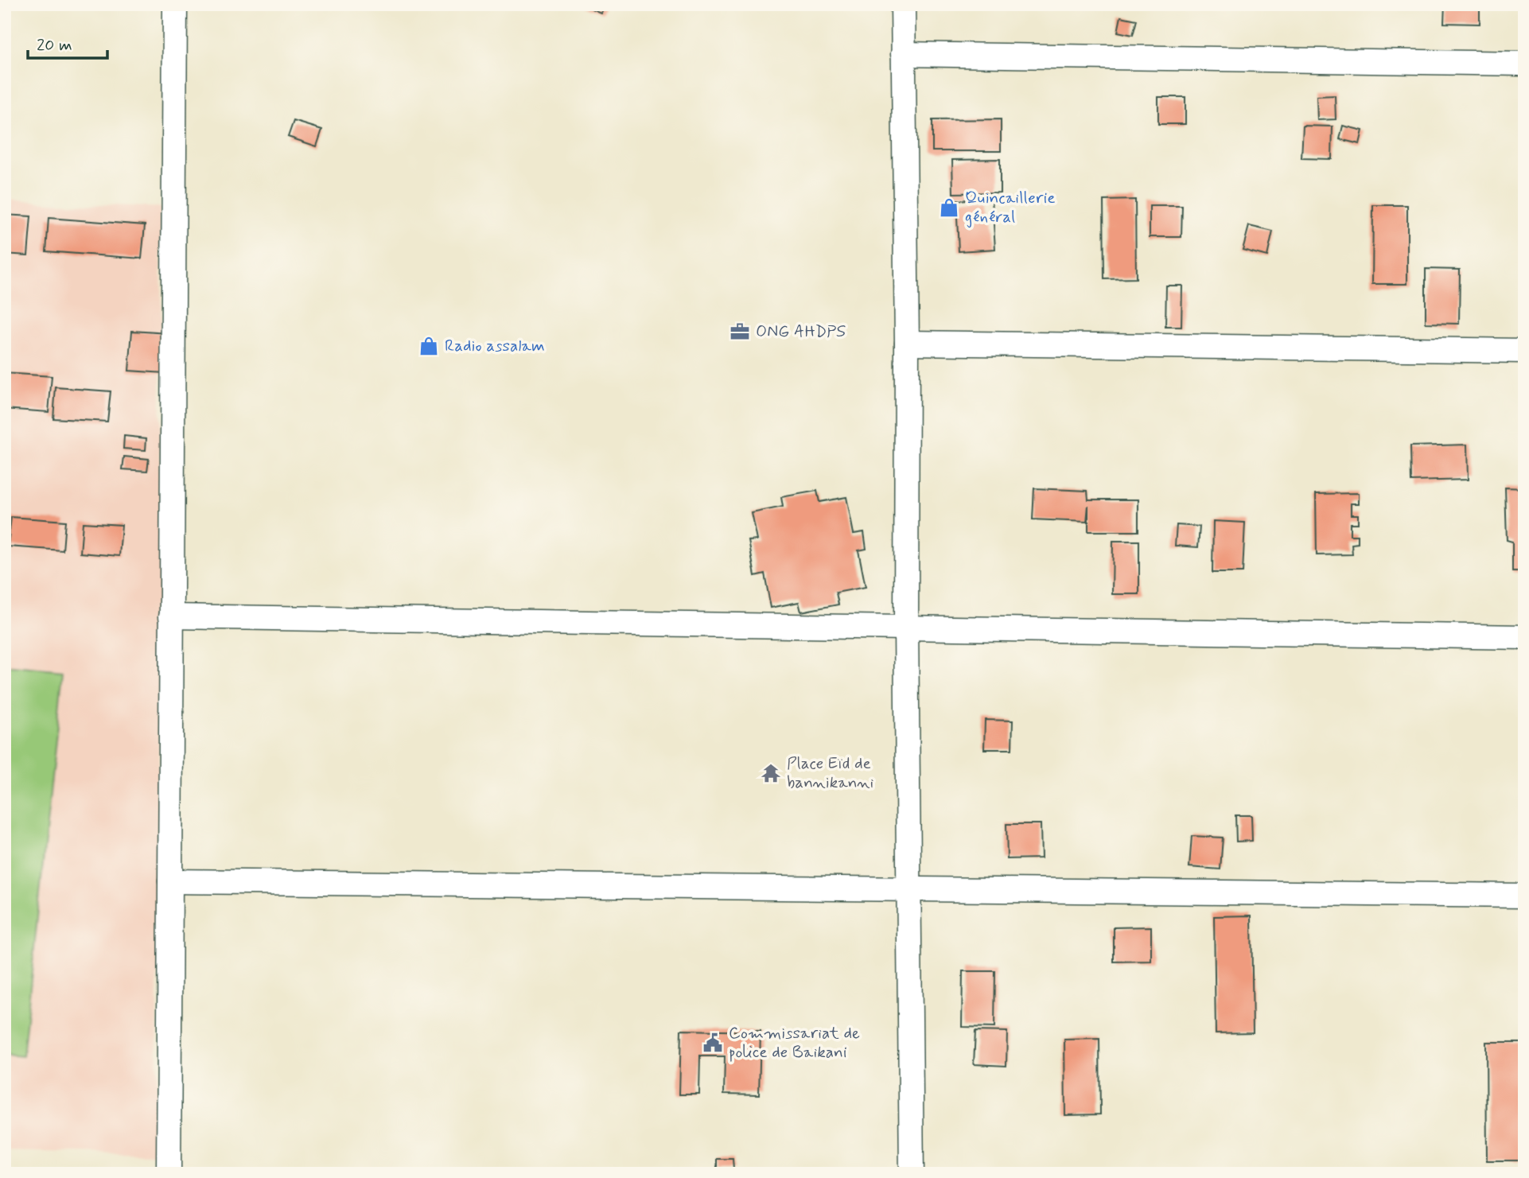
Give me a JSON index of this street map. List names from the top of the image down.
{
  "places": {
    "shop": ["Quincaillerie général", "Radio assalam"],
    "office": ["ONG AHDPS"],
    "temple": ["Place Eïd de bannikanni"],
    "public building": ["Commissariat de police de Baikani"]
  },
  "scale_bar": "20 m"
}
